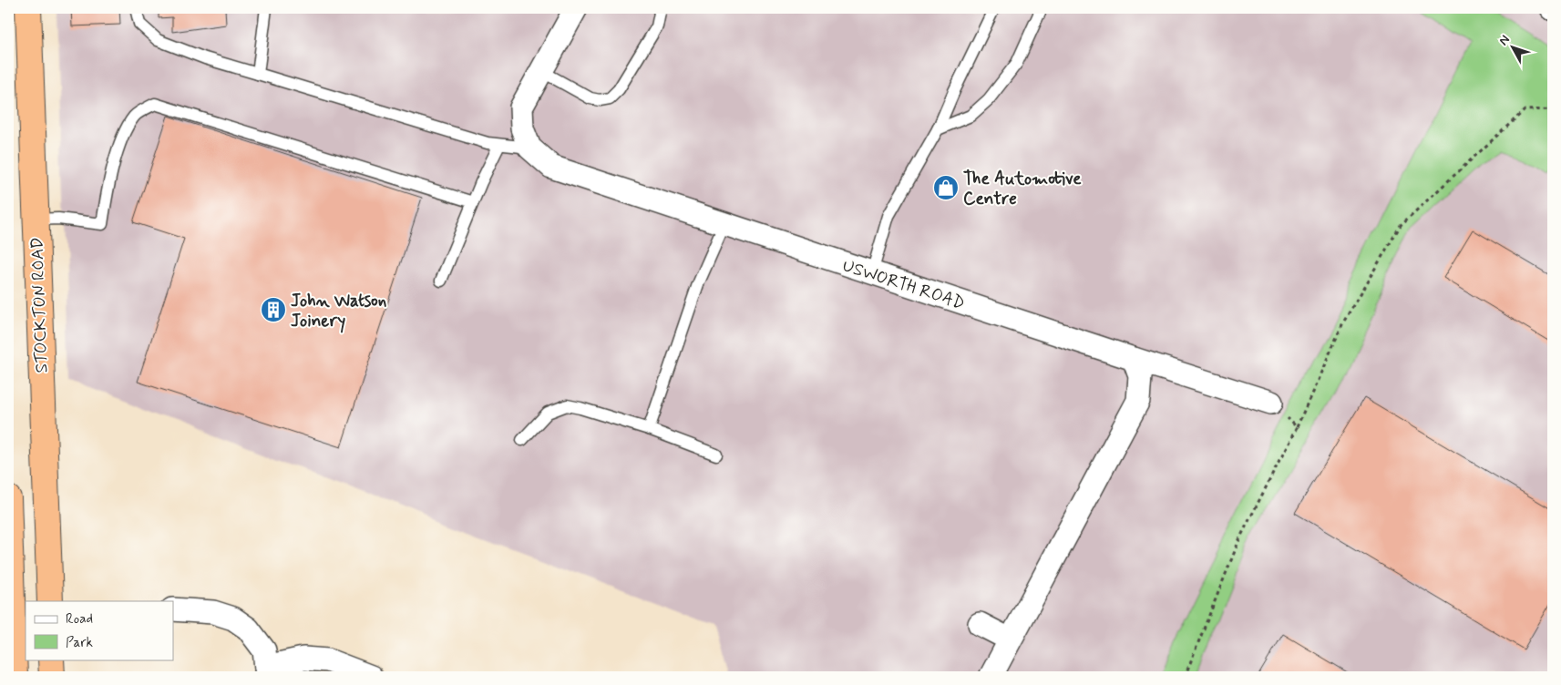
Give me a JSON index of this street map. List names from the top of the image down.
{
  "streets": {
    "highway": ["STOCKTON ROAD"],
    "street": ["USWORTH ROAD"]
  },
  "places": {
    "shop": ["The Automotive Centre"],
    "building": ["John Watson Joinery"]
  },
  "legend": ["Road", "Park"],
  "north": "top left"
}
